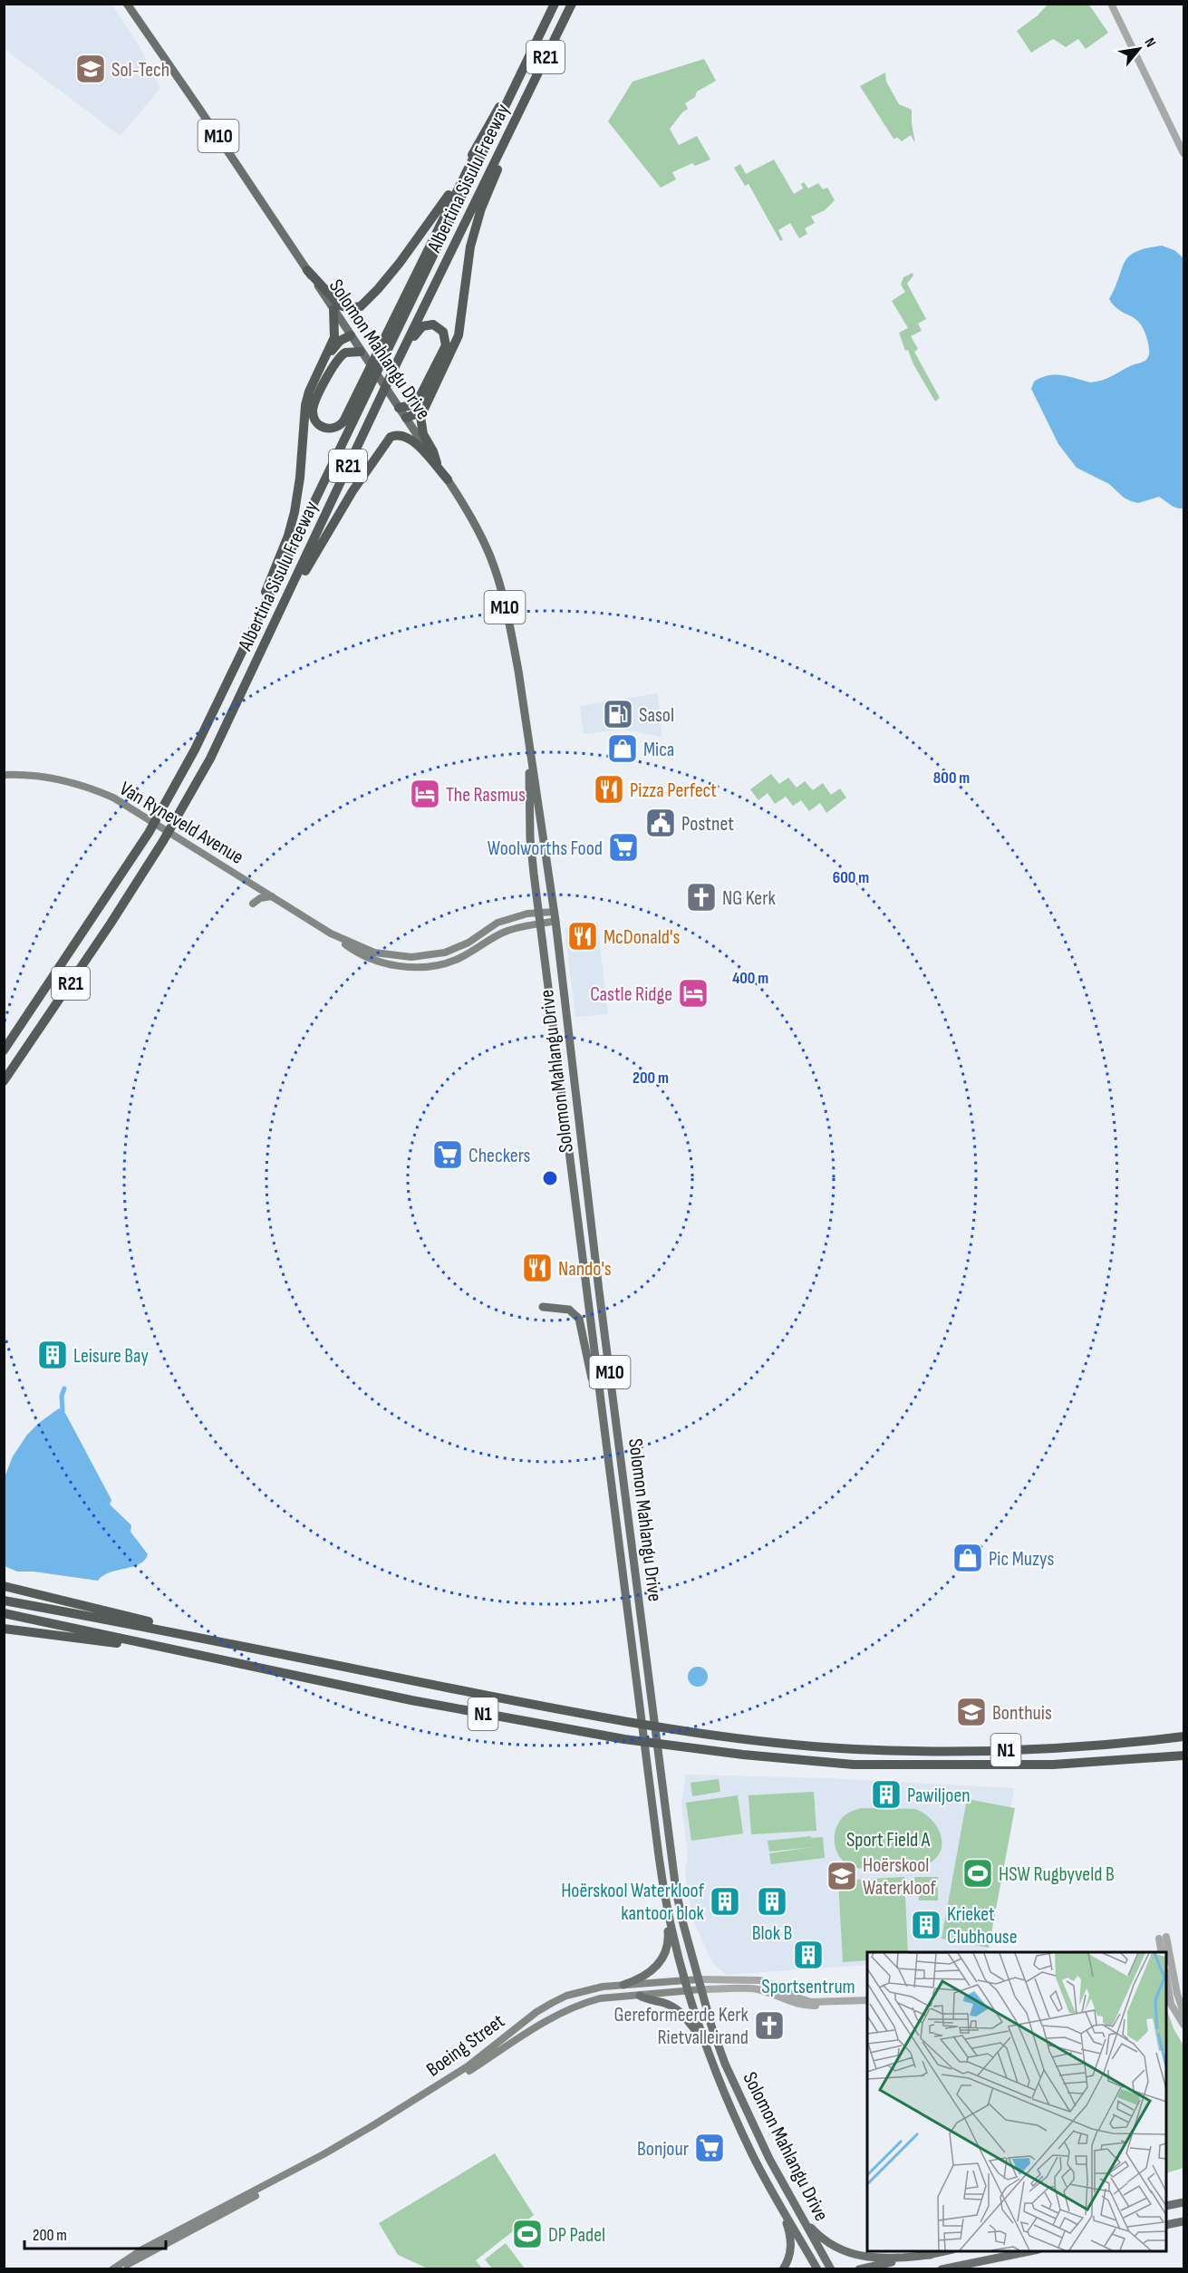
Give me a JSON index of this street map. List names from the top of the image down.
{
  "streets": {
    "highway": ["R21", "Albertina Sisulu Freeway", "N1"],
    "main road": [
      "M10",
      "Solomon Mahlangu Drive",
      "Van Ryneveld Avenue",
      "Boeing Street"
    ]
  },
  "crossings": [
    ["Solomon Mahlangu Drive", "Van Ryneveld Avenue"],
    ["Solomon Mahlangu Drive", "Boeing Street"]
  ],
  "parks": ["Sport Field A"],
  "places": {
    "school or university": ["Sol-Tech", "Bonthuis", "Hoërskool Waterkloof"],
    "fuel station": ["Sasol"],
    "shop": ["Mica", "Pic Muzys"],
    "restaurant": ["Pizza Perfect", "McDonald's", "Nando's"],
    "hotel": ["The Rasmus", "Castle Ridge"],
    "public building": ["Postnet"],
    "supermarket": ["Woolworths Food", "Checkers", "Bonjour"],
    "church": ["NG Kerk", "Gereformeerde Kerk Rietvalleirand"],
    "building": [
      "Leisure Bay",
      "Pawiljoen",
      "Hoërskool Waterkloof kantoor blok",
      "Blok B",
      "Krieket Clubhouse",
      "Sportsentrum"
    ],
    "sports": ["HSW Rugbyveld B", "DP Padel"]
  },
  "scale_bar": "200 m",
  "north": "top right",
  "rings": [
    "800 m",
    "600 m",
    "400 m",
    "200 m"
  ]
}
